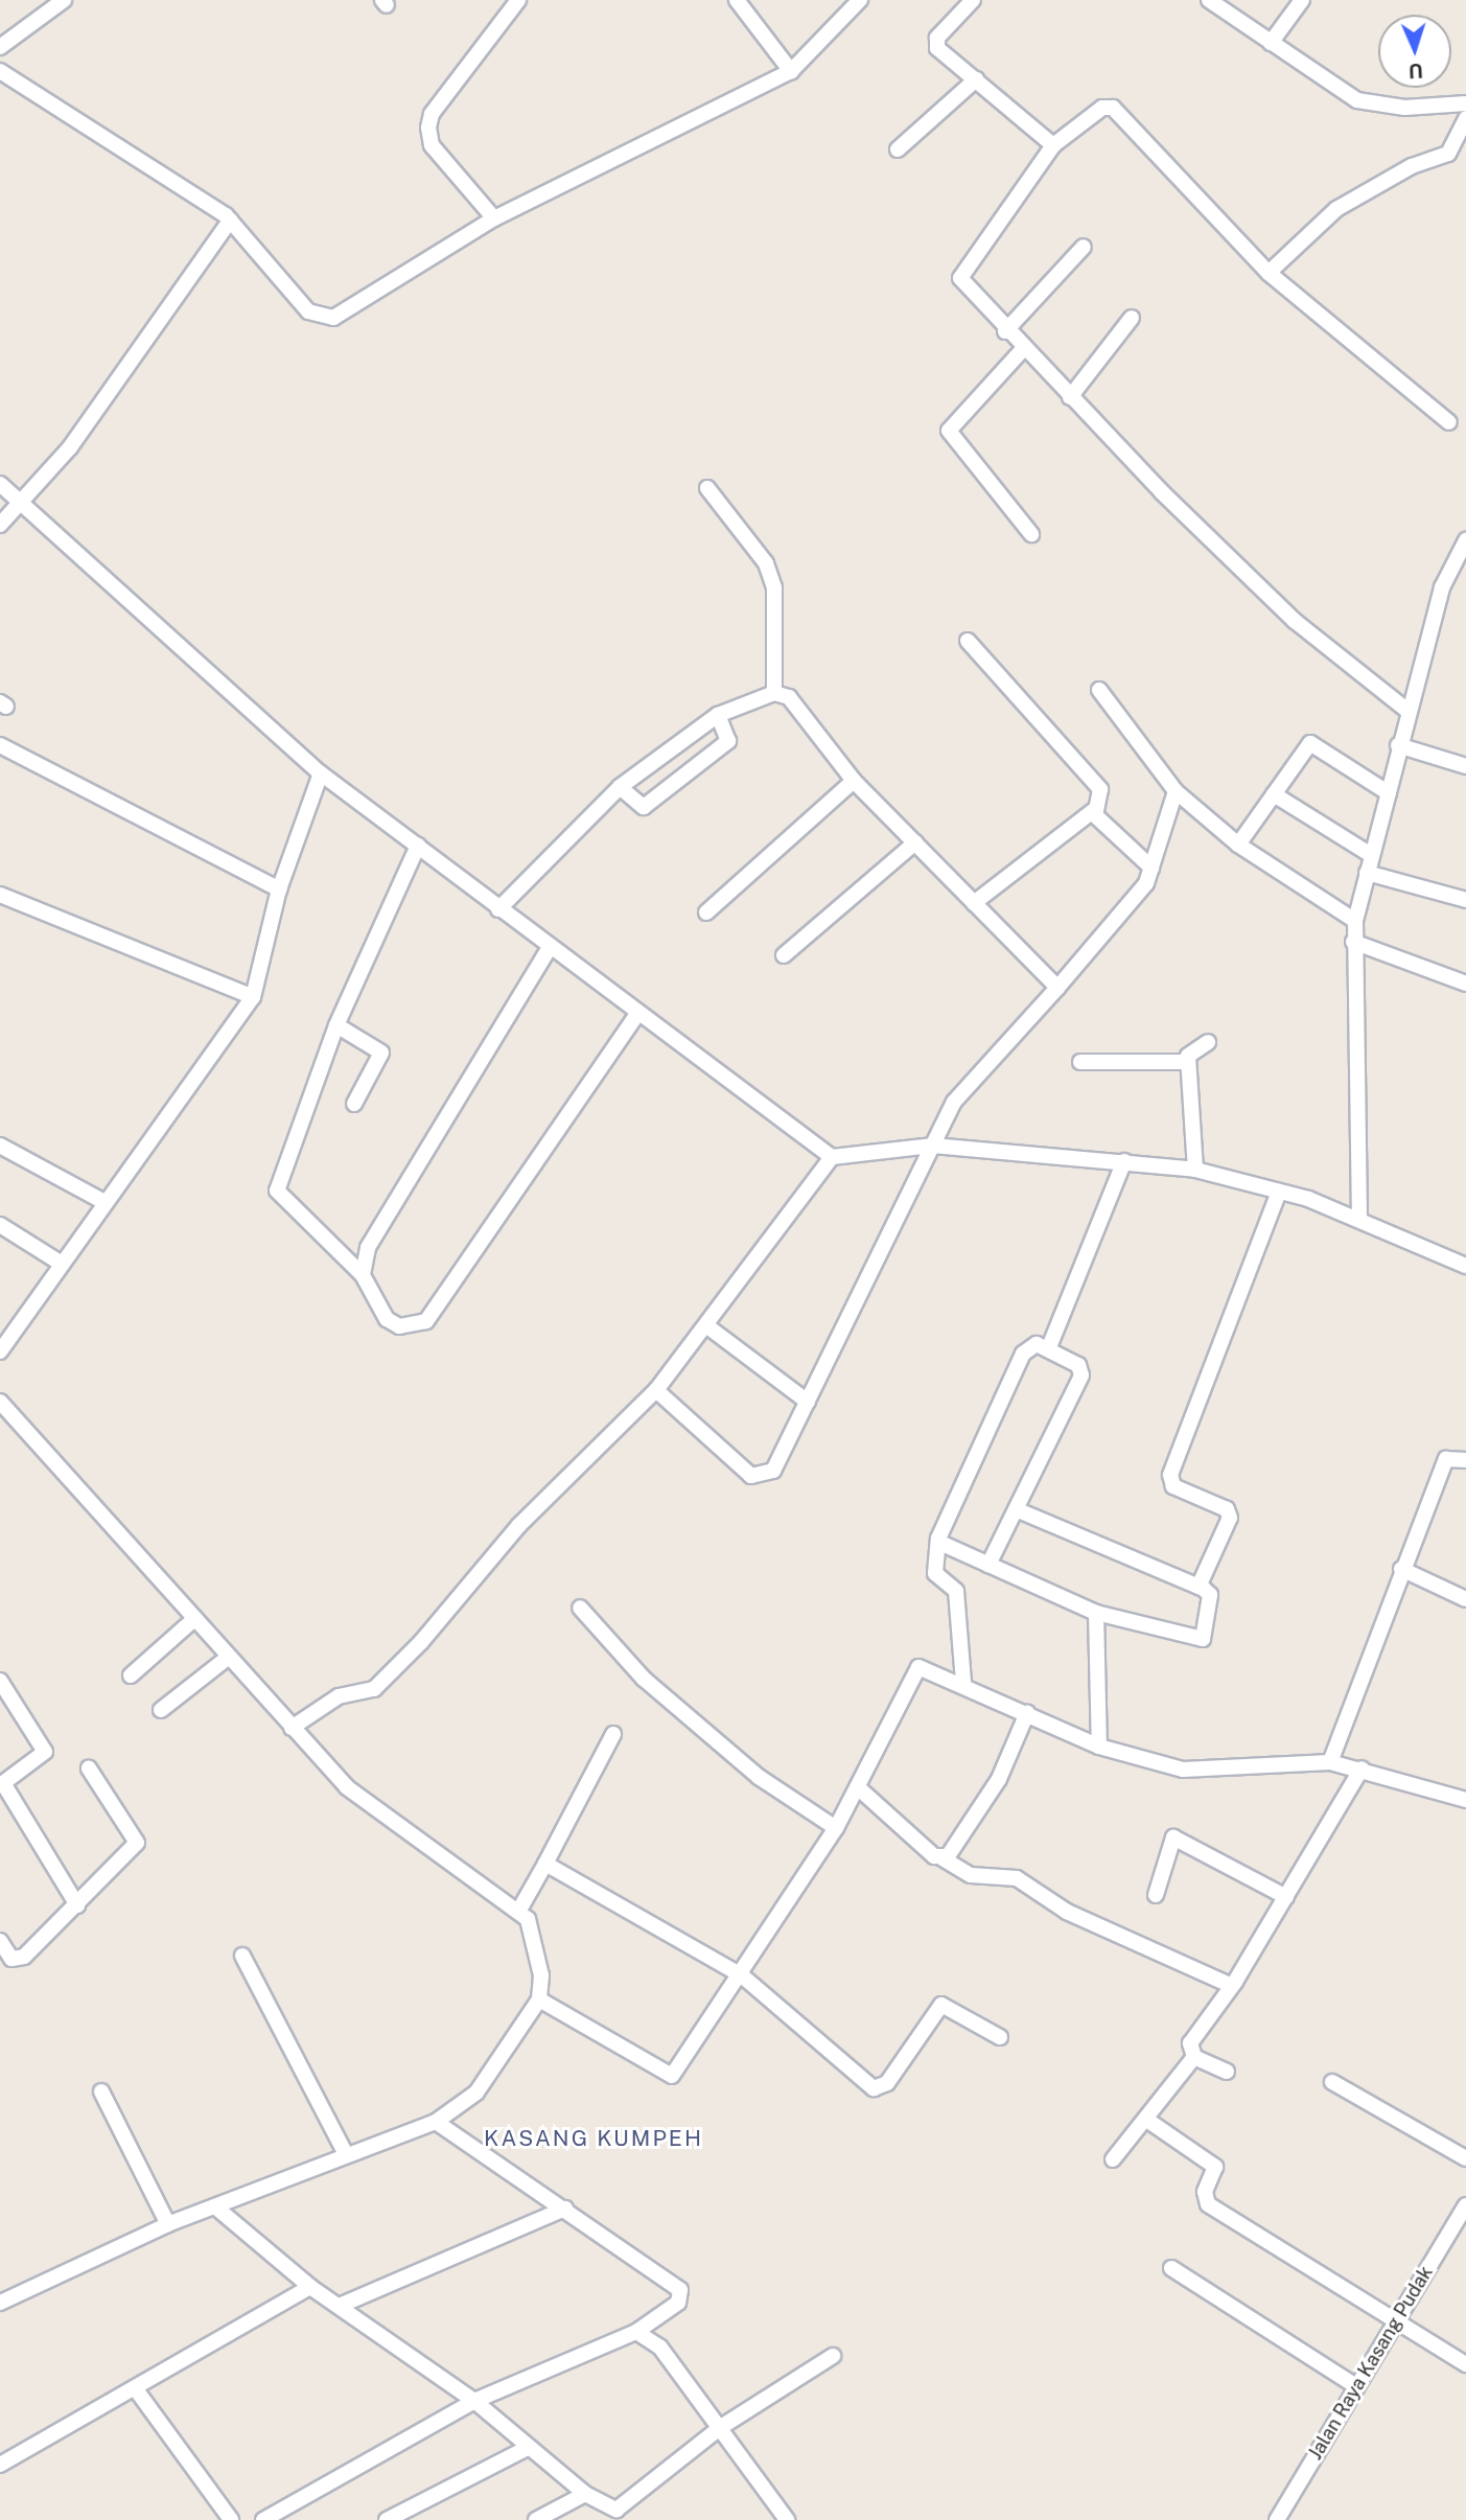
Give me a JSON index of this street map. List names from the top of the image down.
{
  "streets": {
    "street": ["Jalan Raya Kasang Pudak"]
  },
  "districts": ["KASANG KUMPEH"],
  "north": "bottom"
}
